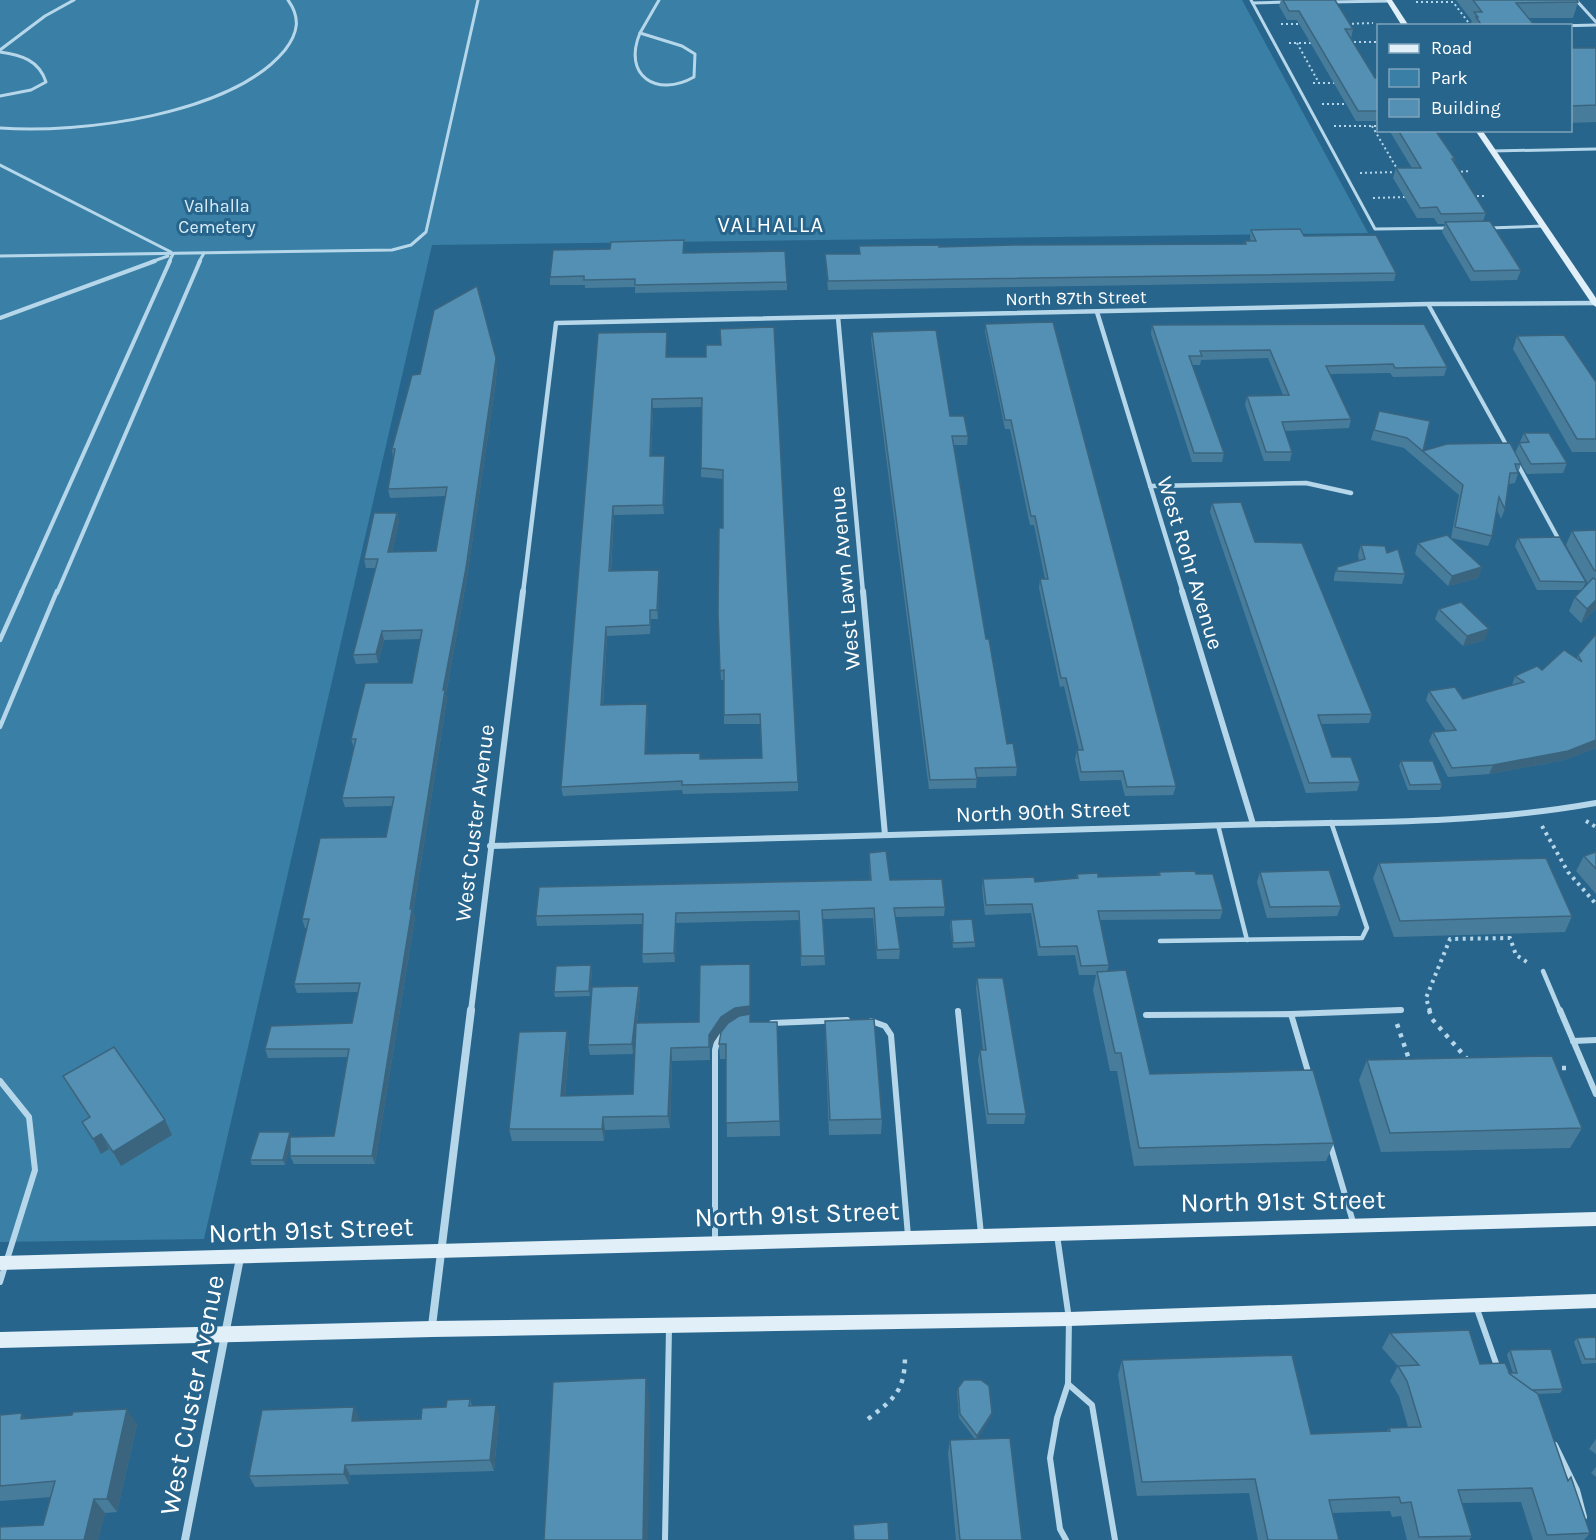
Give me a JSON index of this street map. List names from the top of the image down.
{
  "streets": {
    "main road": ["North 91st Street"],
    "street": [
      "North 87th Street",
      "West Rohr Avenue",
      "West Lawn Avenue",
      "North 90th Street",
      "West Custer Avenue"
    ]
  },
  "crossings": [
    ["North 87th Street", "West Rohr Avenue"],
    ["North 87th Street", "West Lawn Avenue"],
    ["North 87th Street", "West Custer Avenue"],
    ["West Rohr Avenue", "North 90th Street"],
    ["West Lawn Avenue", "North 90th Street"],
    ["North 90th Street", "West Custer Avenue"],
    ["West Custer Avenue", "North 91st Street"]
  ],
  "districts": ["VALHALLA"],
  "parks": ["Valhalla Cemetery"],
  "legend": ["Road", "Park", "Building"]
}
